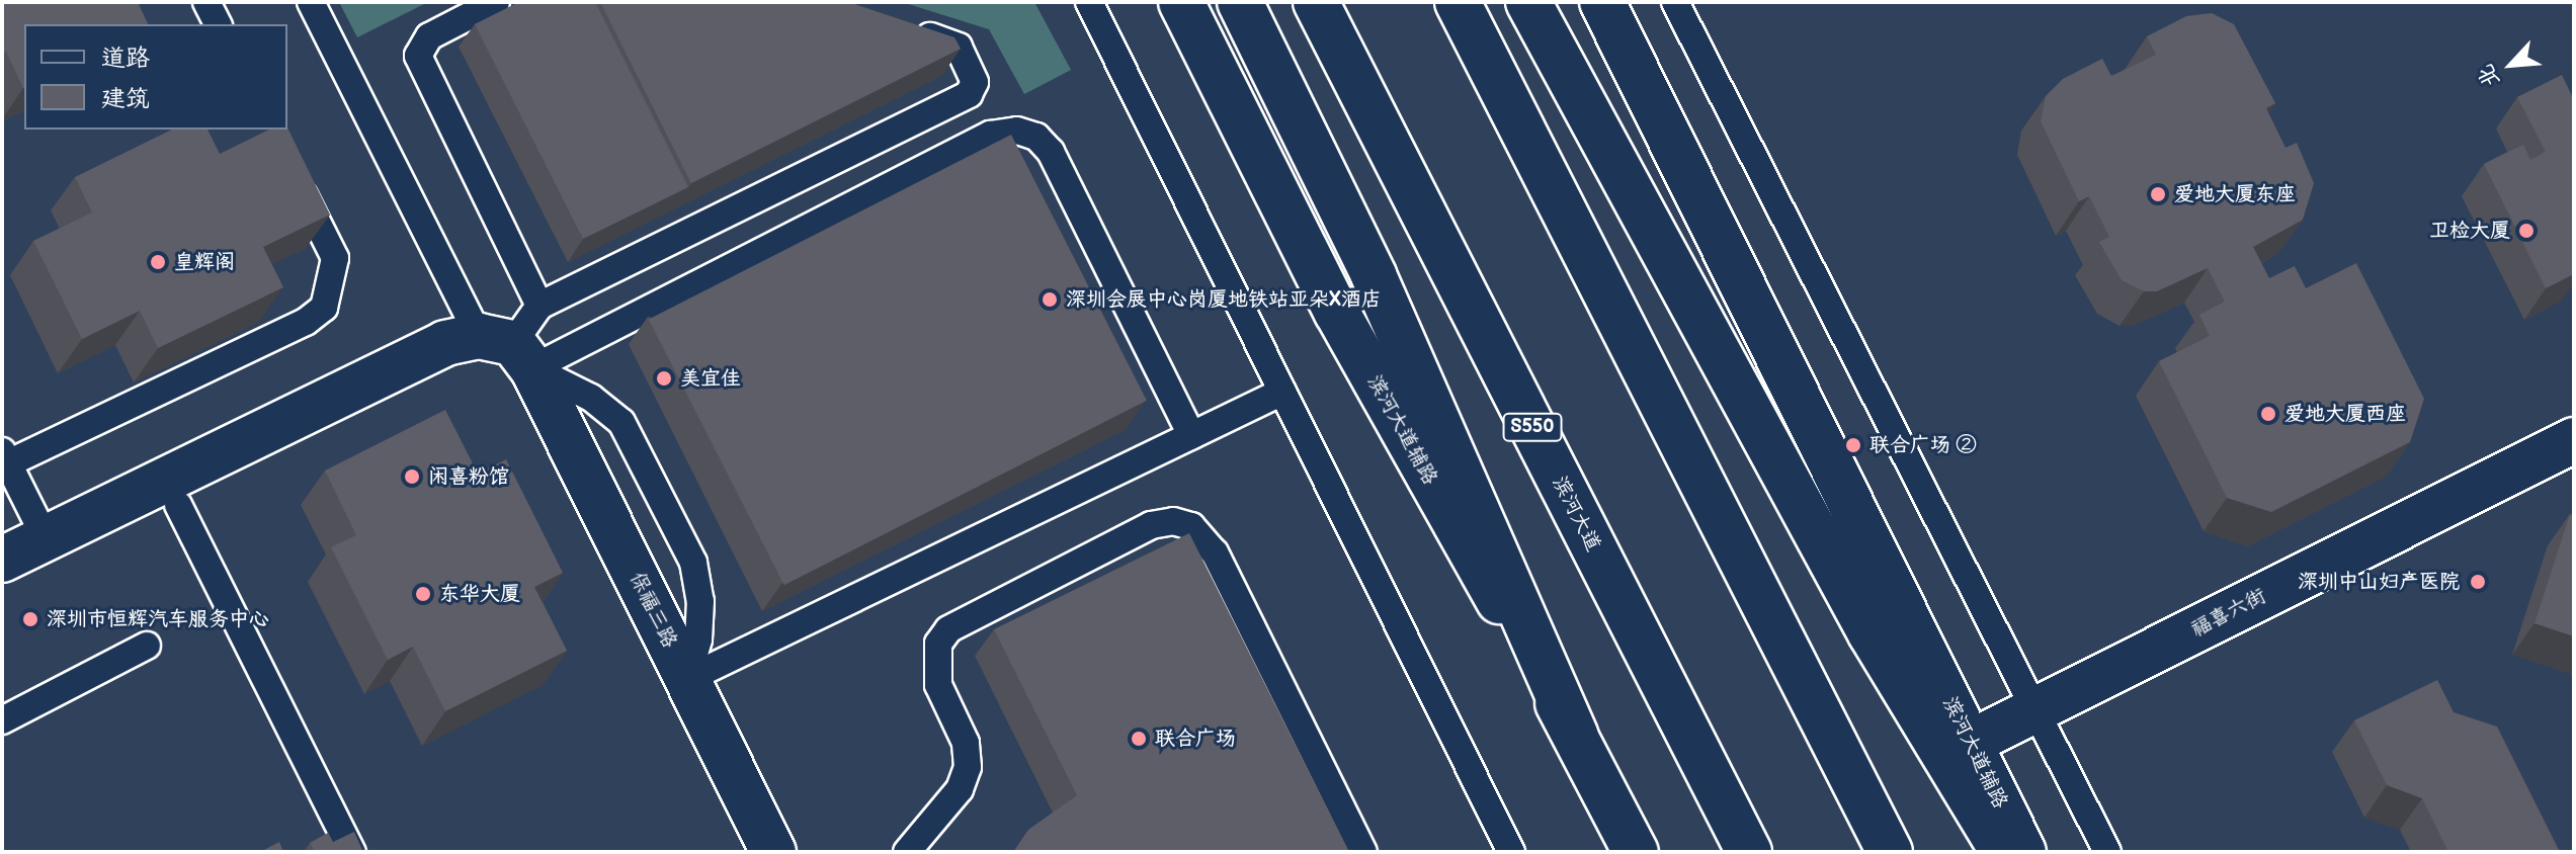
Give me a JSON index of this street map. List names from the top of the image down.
{
  "streets": {
    "main road": [
      "S550",
      "滨河大道辅路",
      "滨河大道",
      "保福三路",
      "福喜六街"
    ]
  },
  "crossings": [
    ["滨河大道辅路", "福喜六街"]
  ],
  "places": [
    "爱地大厦东座",
    "卫检大厦",
    "皇辉阁",
    "深圳会展中心岗厦地铁站亚朵X酒店",
    "美宜佳",
    "爱地大厦西座",
    "联合广场 ②",
    "闲喜粉馆",
    "深圳中山妇产医院",
    "东华大厦",
    "深圳市恒辉汽车服务中心",
    "联合广场"
  ],
  "legend": ["道路", "建筑"],
  "north": "bottom left"
}
